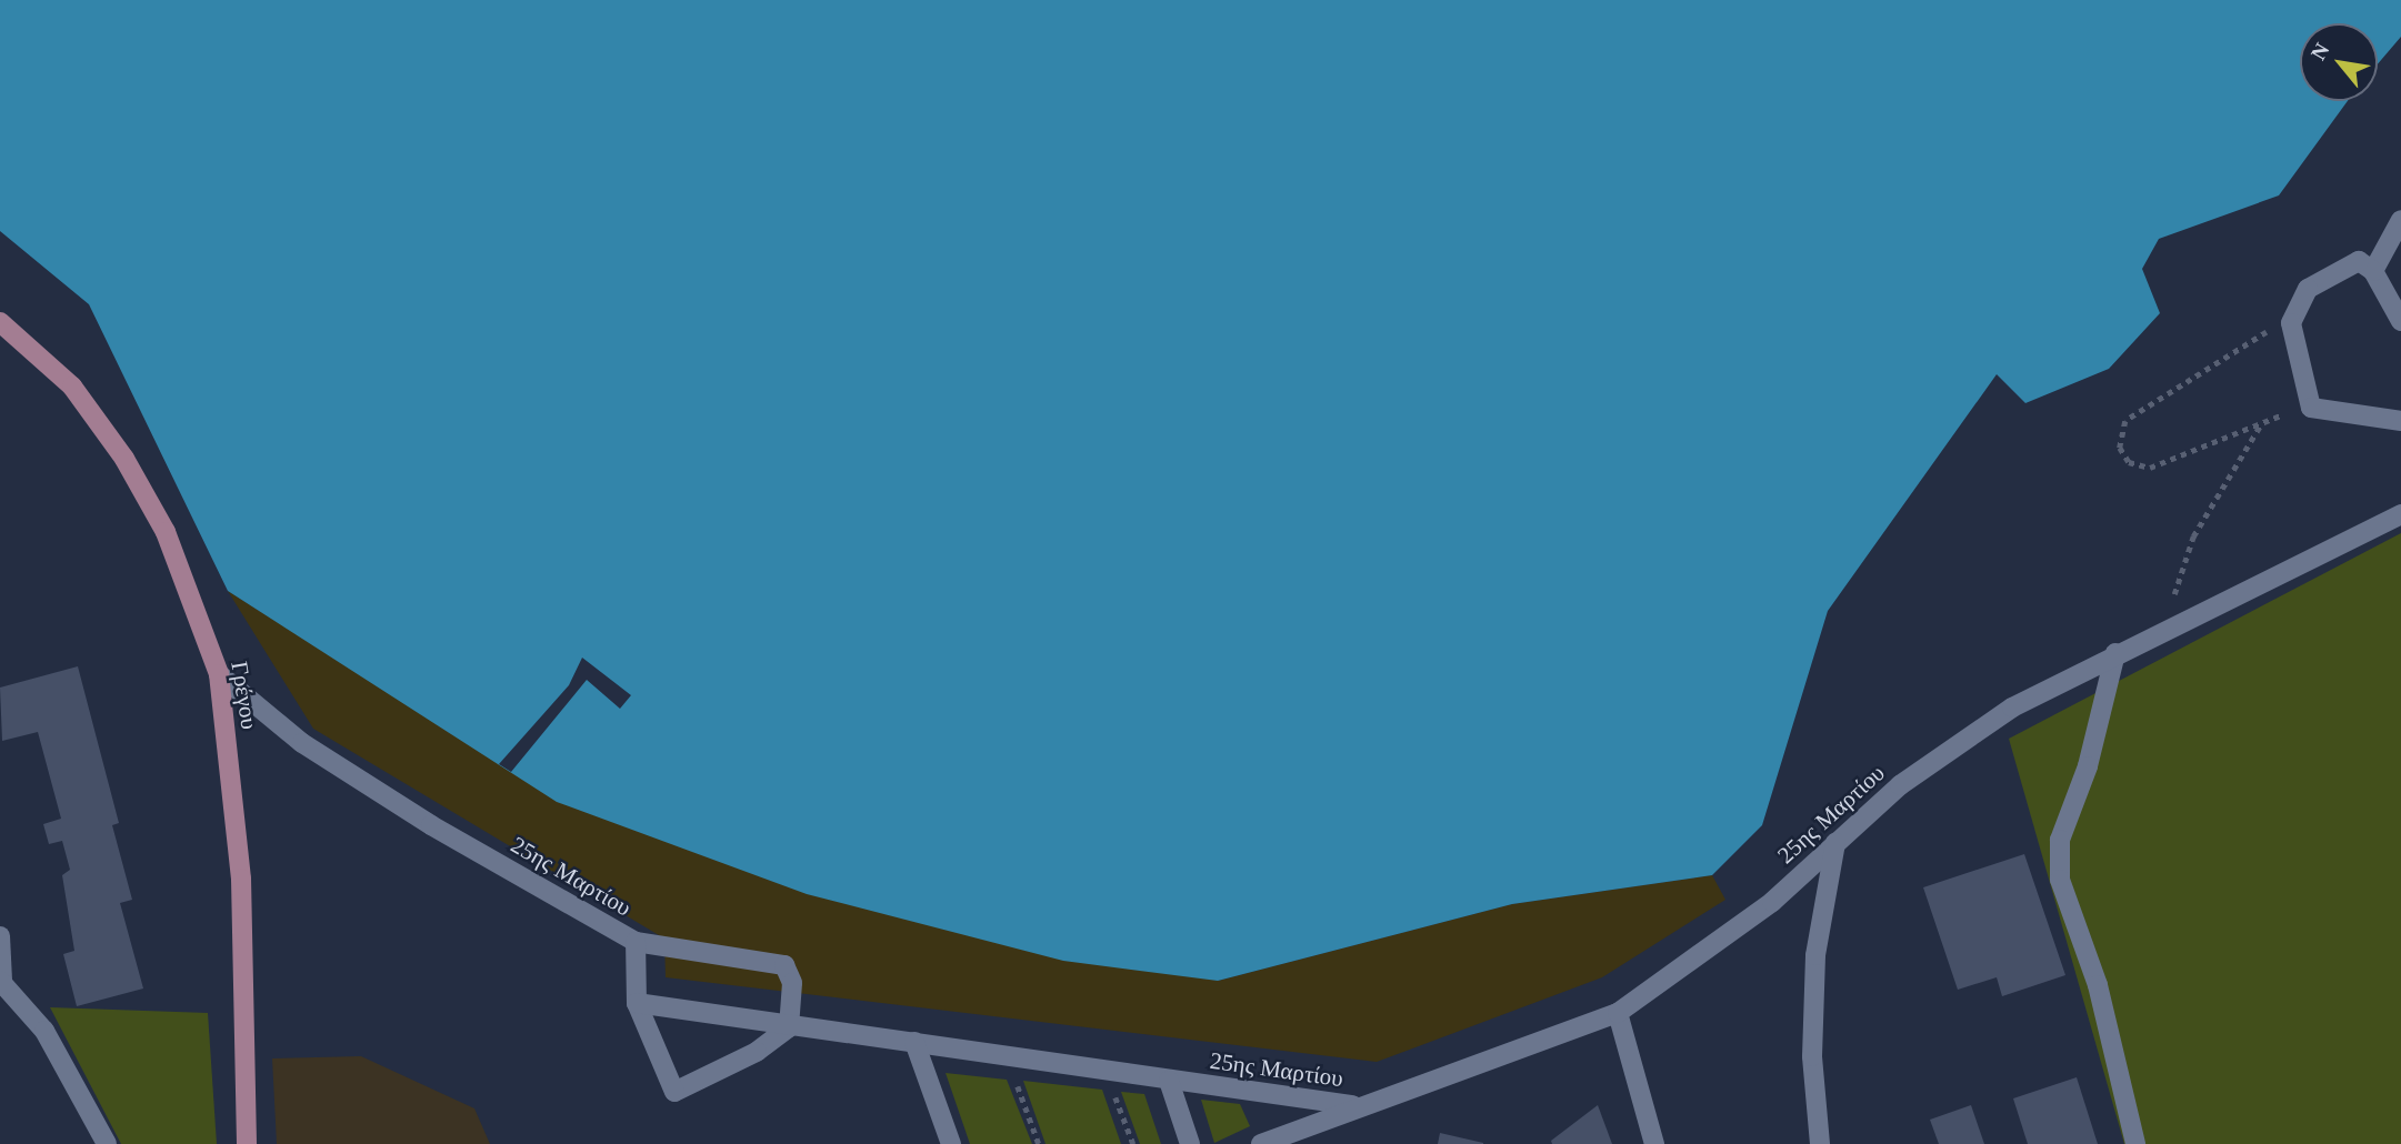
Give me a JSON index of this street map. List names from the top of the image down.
{
  "streets": {
    "main road": ["Γρέγου"],
    "street": ["25ης Μαρτίου"]
  },
  "crossings": [
    ["Γρέγου", "25ης Μαρτίου"]
  ],
  "north": "top left"
}
